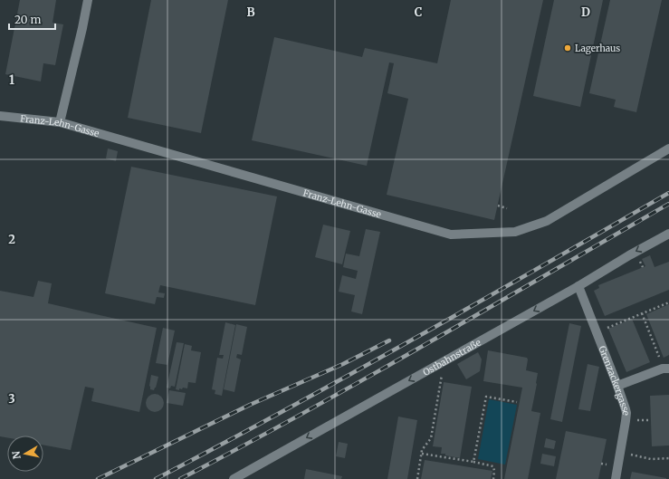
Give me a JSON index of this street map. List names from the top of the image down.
{
  "streets": {
    "street": ["Franz-Lehn-Gasse", "Ostbahnstraße", "Grenzackergasse"]
  },
  "crossings": [
    ["Ostbahnstraße", "Grenzackergasse"]
  ],
  "one_way": ["Ostbahnstraße"],
  "places": ["Lagerhaus"],
  "scale_bar": "20 m",
  "north": "left",
  "grid": {
    "columns": ["B", "C", "D"],
    "rows": ["1", "2", "3"]
  }
}
